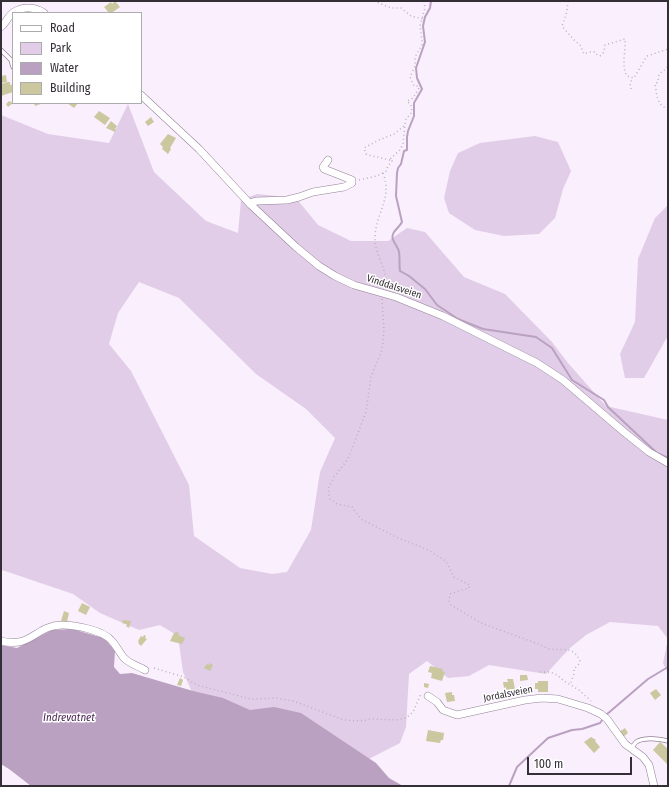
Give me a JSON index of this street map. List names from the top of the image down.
{
  "streets": {
    "street": ["Vinddalsveien", "Jordalsveien"]
  },
  "water": ["Indrevatnet"],
  "legend": [
    "Road",
    "Park",
    "Water",
    "Building"
  ],
  "scale_bar": "100 m"
}
